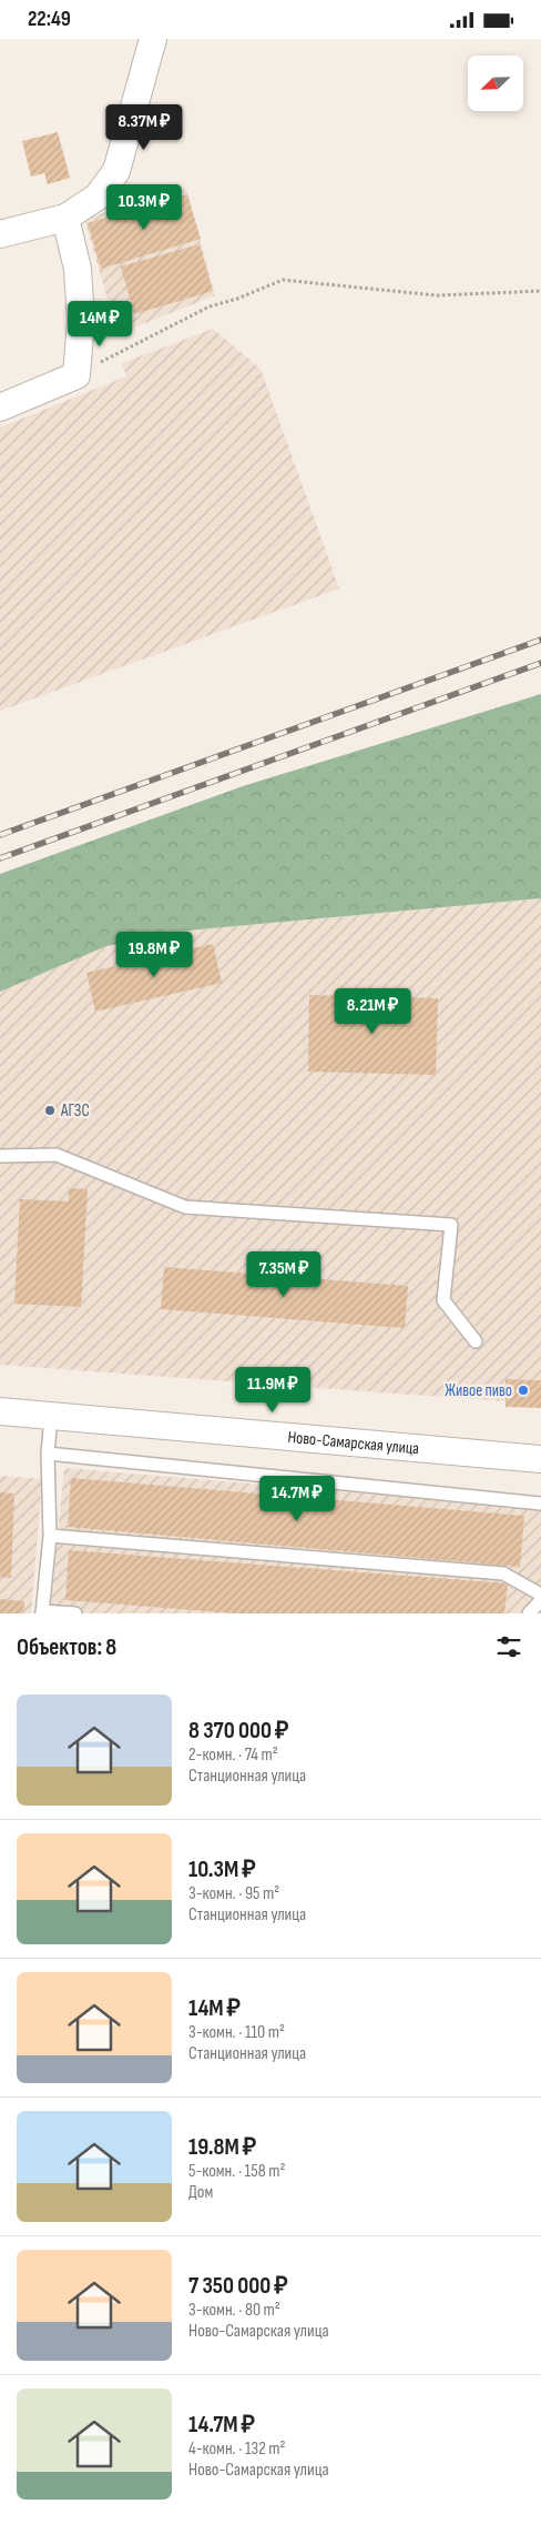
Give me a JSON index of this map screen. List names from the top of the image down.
{
  "streets": {
    "street": ["Ново-Самарская улица"]
  },
  "places": ["АГЗС", "Живое пиво"],
  "north": "bottom left",
  "page": {
    "status": "22:49",
    "price": [
      "8.37M ₽",
      "10.3M ₽",
      "14M ₽",
      "19.8M ₽",
      "8.21M ₽",
      "7.35M ₽",
      "11.9M ₽",
      "14.7M ₽"
    ],
    "heading": "Объектов: 8",
    "list": [
      {
        "name": "8 370 000 ₽",
        "note": "2-комн. · 74 m² · Станционная улица"
      },
      {
        "name": "10.3M ₽",
        "note": "3-комн. · 95 m² · Станционная улица"
      },
      {
        "name": "14M ₽",
        "note": "3-комн. · 110 m² · Станционная улица"
      },
      {
        "name": "19.8M ₽",
        "note": "5-комн. · 158 m² · Дом"
      },
      {
        "name": "7 350 000 ₽",
        "note": "3-комн. · 80 m² · Ново-Самарская улица"
      },
      {
        "name": "14.7M ₽",
        "note": "4-комн. · 132 m² · Ново-Самарская улица"
      }
    ]
  }
}
